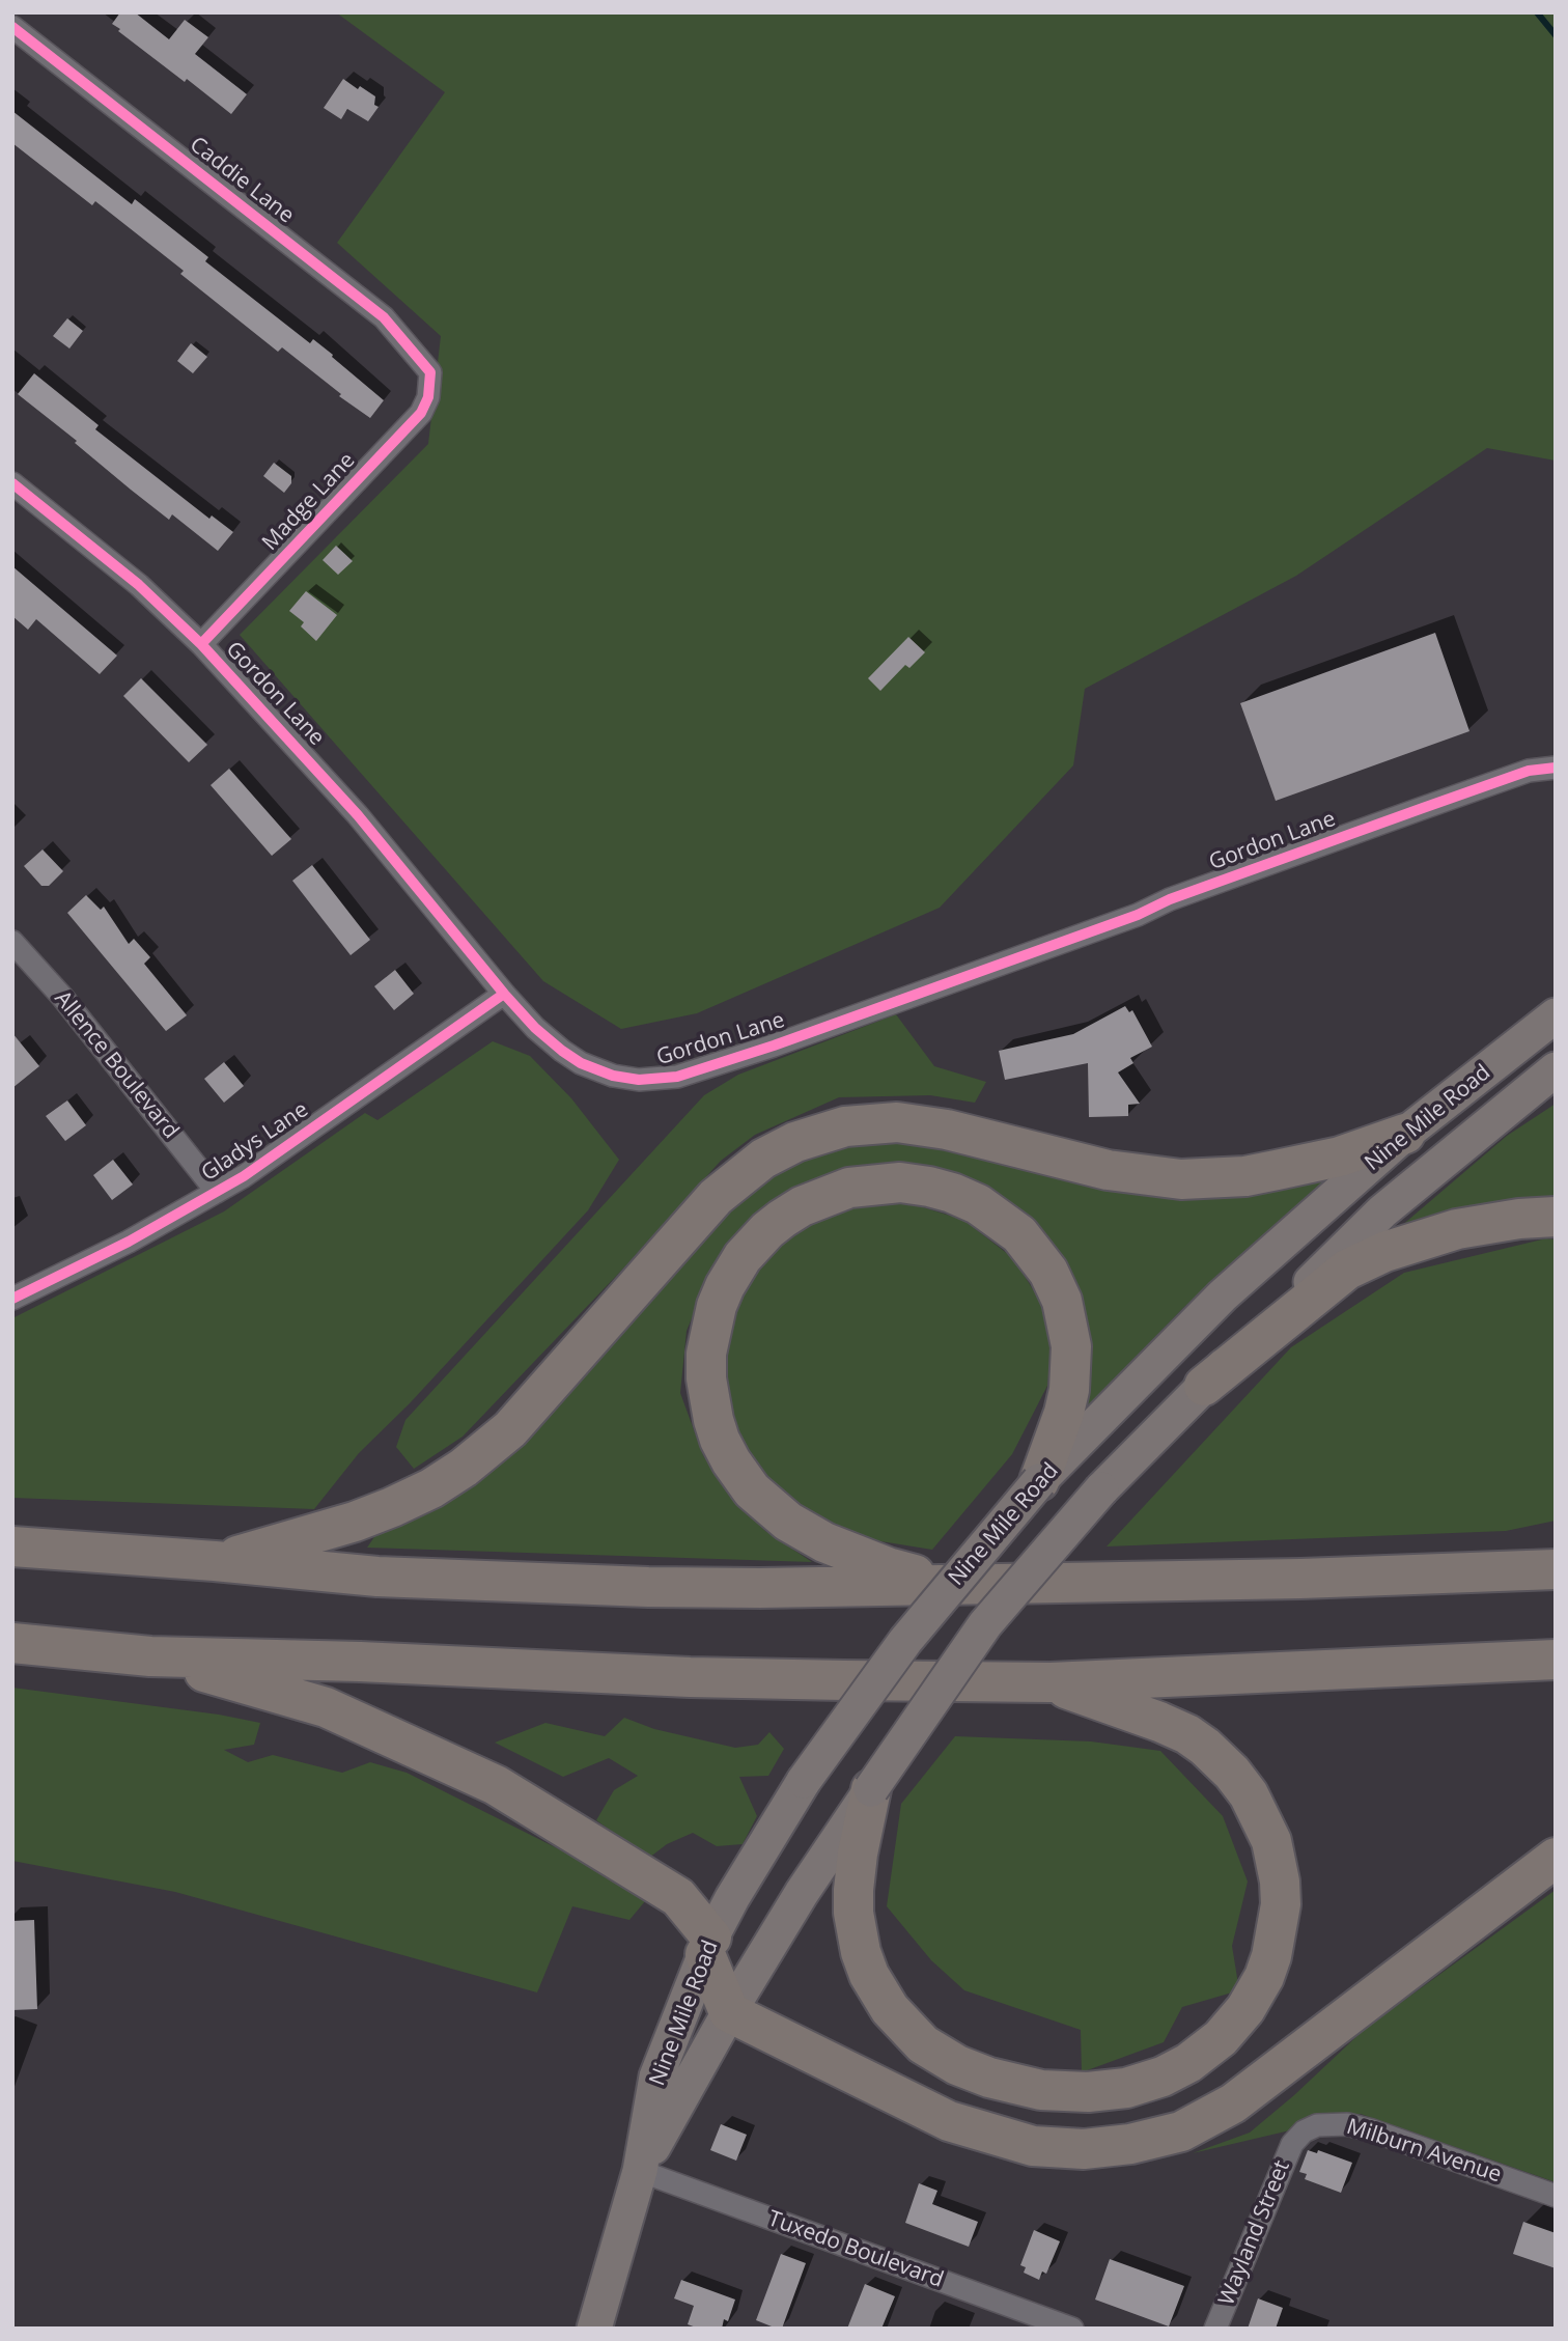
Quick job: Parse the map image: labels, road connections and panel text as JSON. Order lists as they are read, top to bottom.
{
  "streets": {
    "main road": ["Nine Mile Road"],
    "street": [
      "Caddie Lane",
      "Madge Lane",
      "Gordon Lane",
      "Allence Boulevard",
      "Gladys Lane",
      "Milburn Avenue",
      "Wayland Street",
      "Tuxedo Boulevard"
    ]
  },
  "crossings": [
    ["Caddie Lane", "Madge Lane"],
    ["Madge Lane", "Gordon Lane"],
    ["Gordon Lane", "Gladys Lane"],
    ["Allence Boulevard", "Gladys Lane"],
    ["Nine Mile Road", "Tuxedo Boulevard"],
    ["Milburn Avenue", "Wayland Street"]
  ]
}
